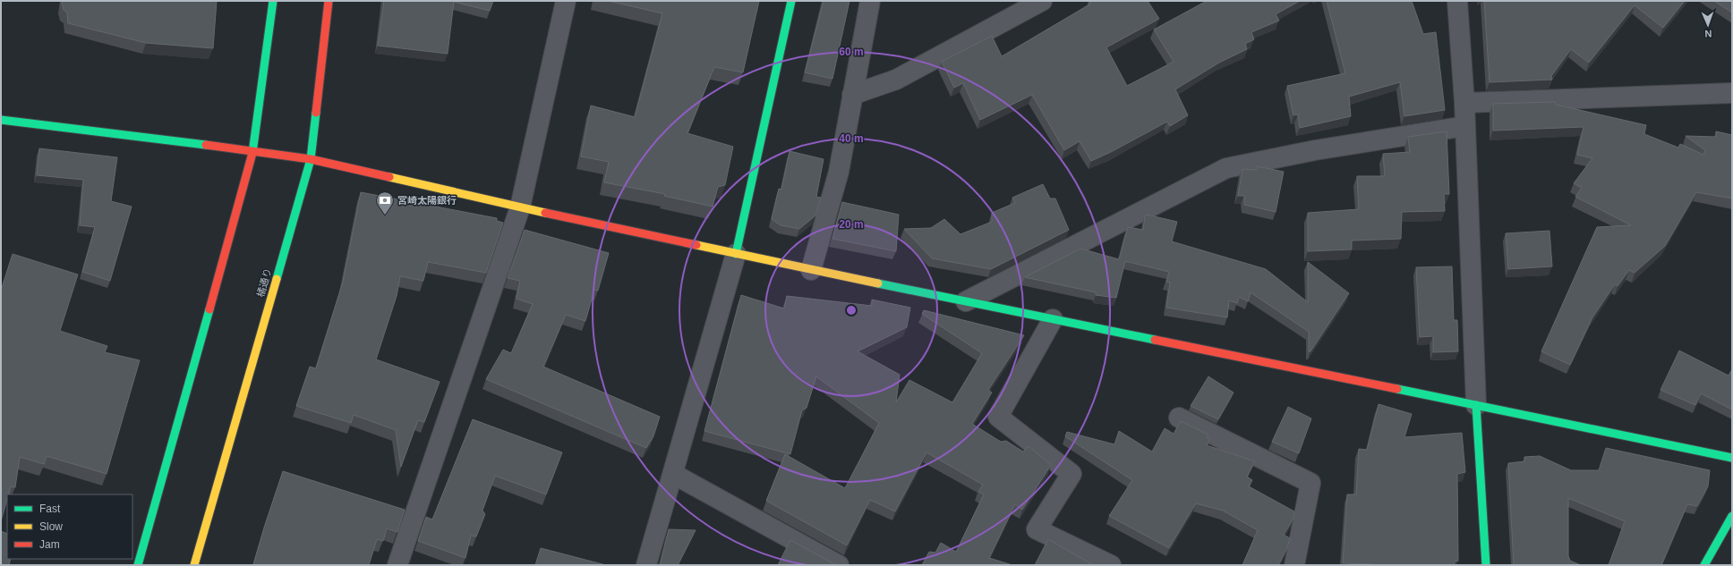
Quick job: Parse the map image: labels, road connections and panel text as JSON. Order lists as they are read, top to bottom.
{
  "streets": {
    "main road": ["橘通り"]
  },
  "places": {
    "bank": ["宮崎太陽銀行"]
  },
  "legend": ["Fast", "Slow", "Jam"],
  "north": "bottom",
  "rings": ["60 m", "40 m", "20 m"]
}
